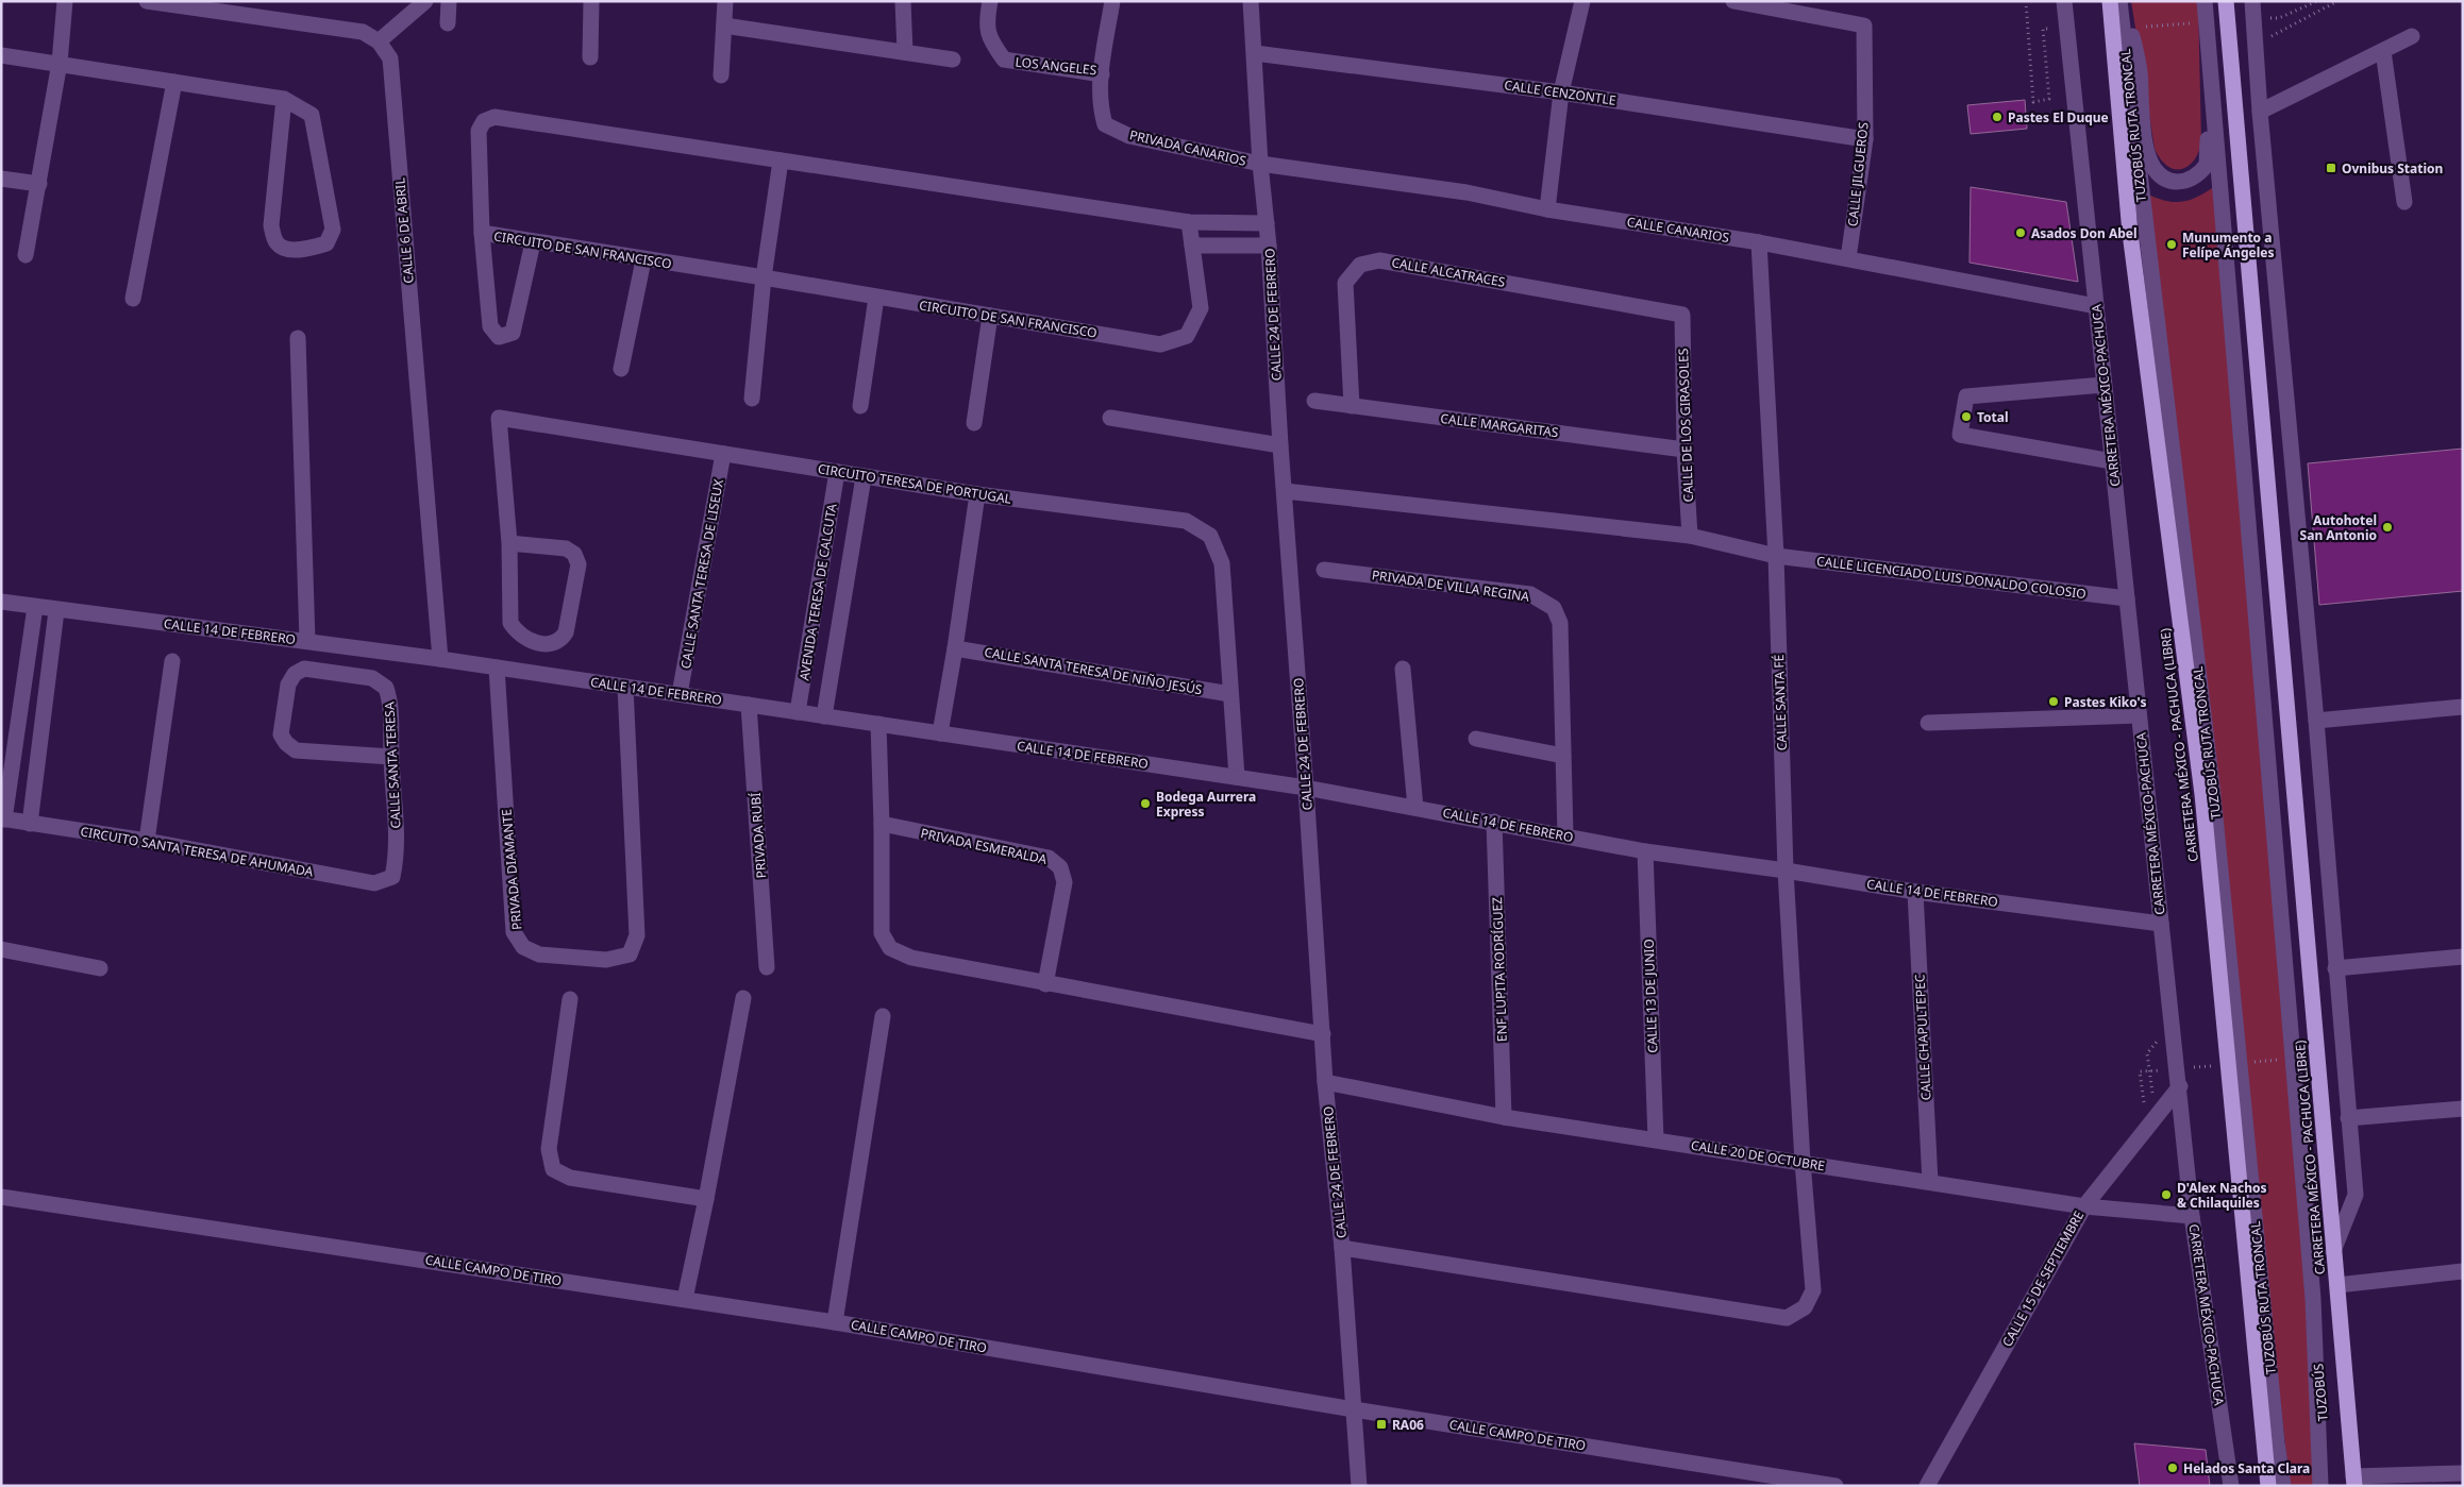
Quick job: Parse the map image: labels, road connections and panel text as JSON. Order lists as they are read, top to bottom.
{
  "streets": {
    "highway": ["CARRETERA MÉXICO - PACHUCA (LIBRE)"],
    "street": [
      "LOS ANGELES",
      "CALLE CENZONTLE",
      "TUZOBÚS RUTA TRONCAL",
      "PRIVADA CANARIOS",
      "CALLE JILGUEROS",
      "CALLE CANARIOS",
      "CALLE 6 DE ABRIL",
      "CIRCUITO DE SAN FRANCISCO",
      "CALLE ALCATRACES",
      "CALLE 24 DE FEBRERO",
      "CARRETERA MÉXICO-PACHUCA",
      "CALLE MARGARITAS",
      "CALLE DE LOS GIRASOLES",
      "CIRCUITO TERESA DE PORTUGAL",
      "CALLE SANTA TERESA DE LISEUX",
      "CALLE LICENCIADO LUIS DONALDO COLOSIO",
      "PRIVADA DE VILLA REGINA",
      "AVENIDA TERESA DE CALCUTA",
      "CALLE 14 DE FEBRERO",
      "CALLE SANTA TERESA DE NIÑO JESÚS",
      "CALLE SANTA FÉ",
      "CALLE SANTA TERESA",
      "PRIVADA RUBÍ",
      "PRIVADA ESMERALDA",
      "CIRCUITO SANTA TERESA DE AHUMADA",
      "PRIVADA DIAMANTE",
      "ENF LUPITA RODRÍGUEZ",
      "CALLE 13 DE JUNIO",
      "CALLE CHAPULTEPEC",
      "CALLE 20 DE OCTUBRE",
      "CALLE CAMPO DE TIRO",
      "CALLE 15 DE SEPTIEMBRE",
      "TUZOBÚS"
    ]
  },
  "crossings": [
    ["LOS ANGELES", "PRIVADA CANARIOS"],
    ["CALLE CENZONTLE", "CALLE JILGUEROS"],
    ["CALLE CENZONTLE", "CALLE 24 DE FEBRERO"],
    ["PRIVADA CANARIOS", "CALLE CANARIOS"],
    ["PRIVADA CANARIOS", "CALLE 24 DE FEBRERO"],
    ["CALLE JILGUEROS", "CALLE CANARIOS"],
    ["CALLE CANARIOS", "CALLE 24 DE FEBRERO"],
    ["CALLE CANARIOS", "CARRETERA MÉXICO-PACHUCA"],
    ["CALLE CANARIOS", "CALLE SANTA FÉ"],
    ["CALLE 6 DE ABRIL", "CALLE 14 DE FEBRERO"],
    ["CIRCUITO DE SAN FRANCISCO", "CALLE 24 DE FEBRERO"],
    ["CALLE ALCATRACES", "CALLE MARGARITAS"],
    ["CALLE ALCATRACES", "CALLE DE LOS GIRASOLES"],
    ["CALLE 24 DE FEBRERO", "CALLE LICENCIADO LUIS DONALDO COLOSIO"],
    ["CALLE 24 DE FEBRERO", "CALLE 14 DE FEBRERO"],
    ["CALLE 24 DE FEBRERO", "CALLE SANTA FÉ"],
    ["CALLE 24 DE FEBRERO", "CALLE 20 DE OCTUBRE"],
    ["CALLE 24 DE FEBRERO", "CALLE CAMPO DE TIRO"],
    ["CARRETERA MÉXICO-PACHUCA", "CALLE LICENCIADO LUIS DONALDO COLOSIO"],
    ["CARRETERA MÉXICO-PACHUCA", "CALLE 14 DE FEBRERO"],
    ["CARRETERA MÉXICO-PACHUCA", "CALLE 20 DE OCTUBRE"],
    ["CARRETERA MÉXICO-PACHUCA", "CALLE 15 DE SEPTIEMBRE"],
    ["CALLE MARGARITAS", "CALLE DE LOS GIRASOLES"],
    ["CALLE DE LOS GIRASOLES", "CALLE LICENCIADO LUIS DONALDO COLOSIO"],
    ["CIRCUITO TERESA DE PORTUGAL", "CALLE SANTA TERESA DE LISEUX"],
    ["CIRCUITO TERESA DE PORTUGAL", "AVENIDA TERESA DE CALCUTA"],
    ["CIRCUITO TERESA DE PORTUGAL", "CALLE 14 DE FEBRERO"],
    ["CIRCUITO TERESA DE PORTUGAL", "CALLE SANTA TERESA DE NIÑO JESÚS"],
    ["CALLE SANTA TERESA DE LISEUX", "CALLE 14 DE FEBRERO"],
    ["CALLE LICENCIADO LUIS DONALDO COLOSIO", "CALLE SANTA FÉ"],
    ["PRIVADA DE VILLA REGINA", "CALLE 14 DE FEBRERO"],
    ["AVENIDA TERESA DE CALCUTA", "CALLE 14 DE FEBRERO"],
    ["CALLE 14 DE FEBRERO", "CALLE SANTA FÉ"],
    ["CALLE 14 DE FEBRERO", "PRIVADA RUBÍ"],
    ["CALLE 14 DE FEBRERO", "PRIVADA DIAMANTE"],
    ["CALLE 14 DE FEBRERO", "ENF LUPITA RODRÍGUEZ"],
    ["CALLE 14 DE FEBRERO", "CALLE 13 DE JUNIO"],
    ["CALLE 14 DE FEBRERO", "CALLE CHAPULTEPEC"],
    ["CALLE SANTA FÉ", "CALLE 20 DE OCTUBRE"],
    ["CALLE SANTA TERESA", "CIRCUITO SANTA TERESA DE AHUMADA"],
    ["ENF LUPITA RODRÍGUEZ", "CALLE 20 DE OCTUBRE"],
    ["CALLE 13 DE JUNIO", "CALLE 20 DE OCTUBRE"],
    ["CALLE CHAPULTEPEC", "CALLE 20 DE OCTUBRE"],
    ["CALLE 20 DE OCTUBRE", "CALLE 15 DE SEPTIEMBRE"]
  ],
  "places": {
    "other": [
      "Pastes El Duque",
      "Asados Don Abel",
      "Munumento a Felípe Ángeles",
      "Total",
      "Autohotel San Antonio",
      "Pastes Kiko's",
      "Bodega Aurrera Express",
      "D'Alex Nachos & Chilaquiles",
      "Helados Santa Clara"
    ],
    "transit": ["Ovnibus Station", "RA06"]
  }
}
